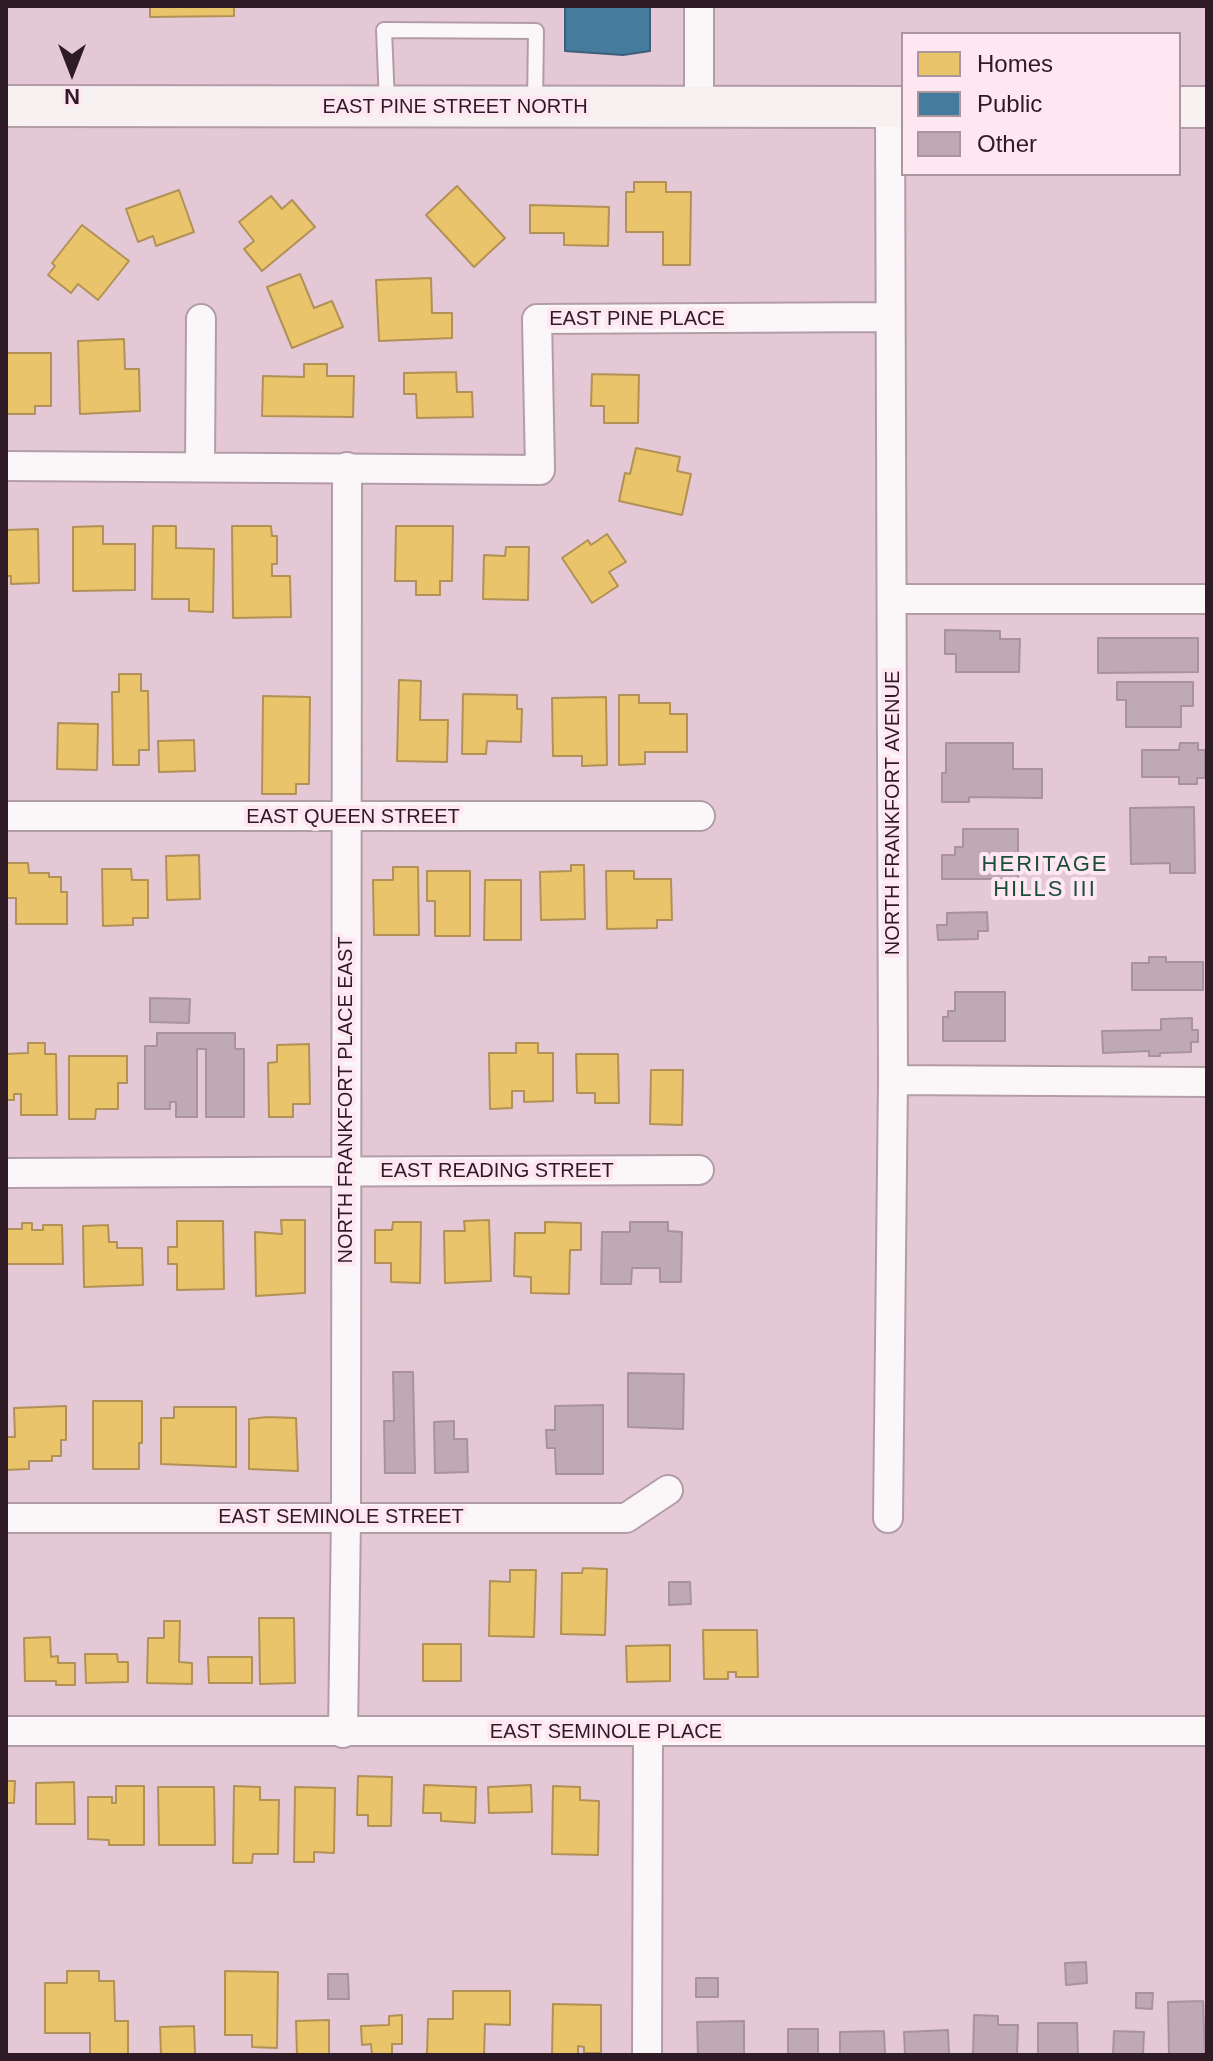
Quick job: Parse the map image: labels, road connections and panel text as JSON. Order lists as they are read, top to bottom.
{
  "streets": {
    "main road": ["EAST PINE STREET NORTH"],
    "street": [
      "EAST PINE PLACE",
      "NORTH FRANKFORT AVENUE",
      "EAST QUEEN STREET",
      "NORTH FRANKFORT PLACE EAST",
      "EAST READING STREET",
      "EAST SEMINOLE STREET",
      "EAST SEMINOLE PLACE"
    ]
  },
  "crossings": [
    ["EAST PINE STREET NORTH", "NORTH FRANKFORT AVENUE"],
    ["EAST PINE PLACE", "NORTH FRANKFORT AVENUE"],
    ["EAST PINE PLACE", "NORTH FRANKFORT PLACE EAST"],
    ["EAST QUEEN STREET", "NORTH FRANKFORT PLACE EAST"],
    ["NORTH FRANKFORT PLACE EAST", "EAST READING STREET"],
    ["NORTH FRANKFORT PLACE EAST", "EAST SEMINOLE STREET"],
    ["NORTH FRANKFORT PLACE EAST", "EAST SEMINOLE PLACE"]
  ],
  "districts": ["HERITAGE HILLS III"],
  "legend": ["Homes", "Public", "Other"],
  "north": "bottom"
}
